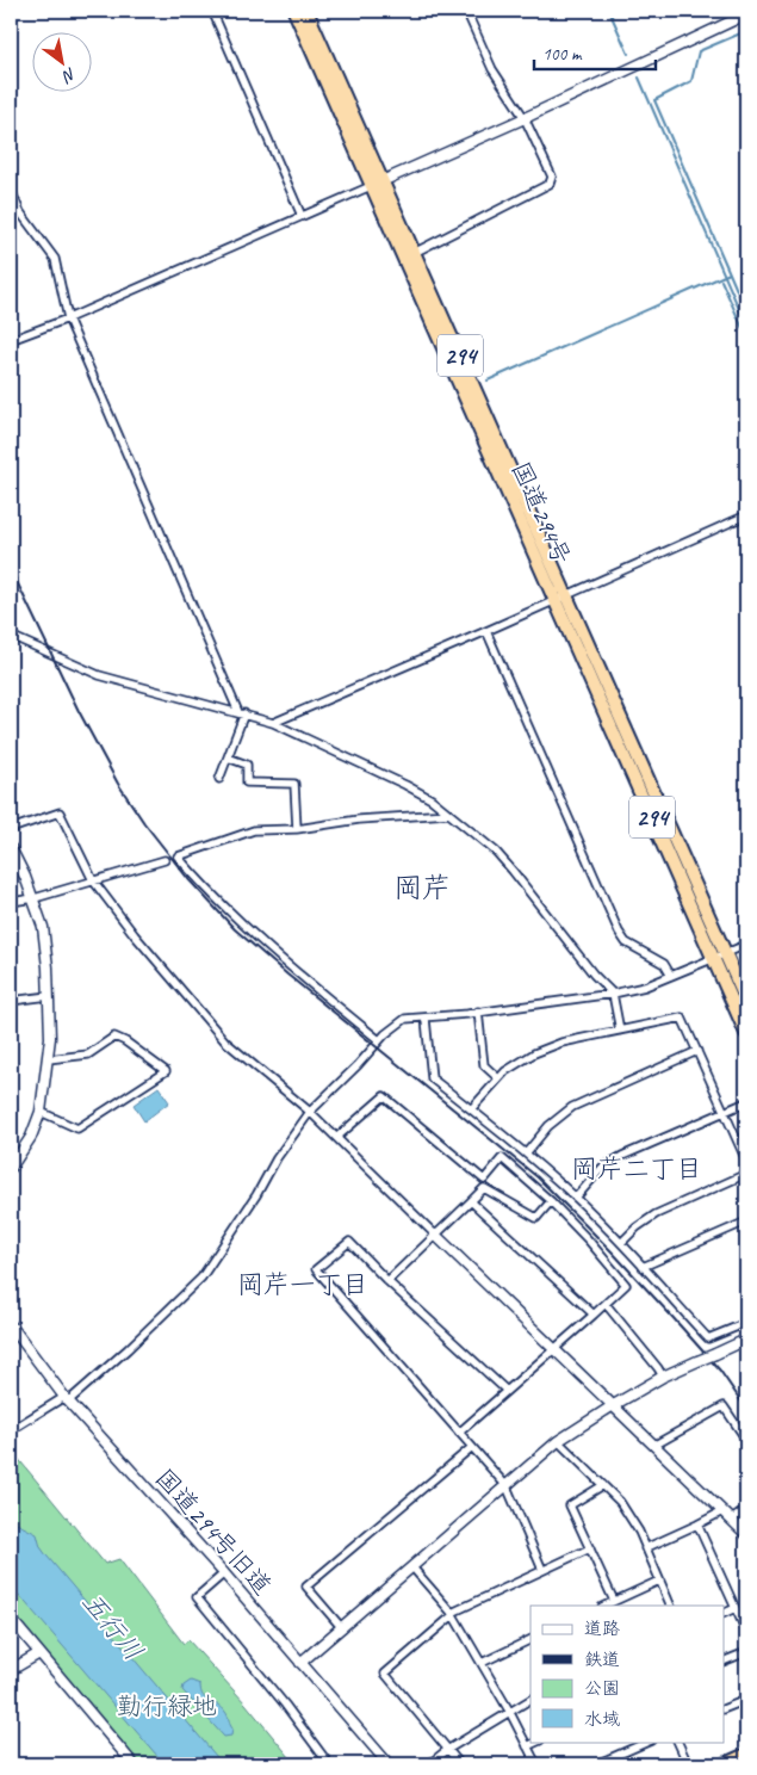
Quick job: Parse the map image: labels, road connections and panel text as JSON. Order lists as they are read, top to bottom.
{
  "streets": {
    "highway": ["294", "国道294号"],
    "street": ["国道294号旧道"]
  },
  "districts": ["岡芹", "岡芹二丁目", "岡芹一丁目"],
  "water": ["五行川"],
  "parks": ["勤行緑地"],
  "legend": [
    "道路",
    "鉄道",
    "公園",
    "水域"
  ],
  "scale_bar": "100 m",
  "north": "bottom right"
}
